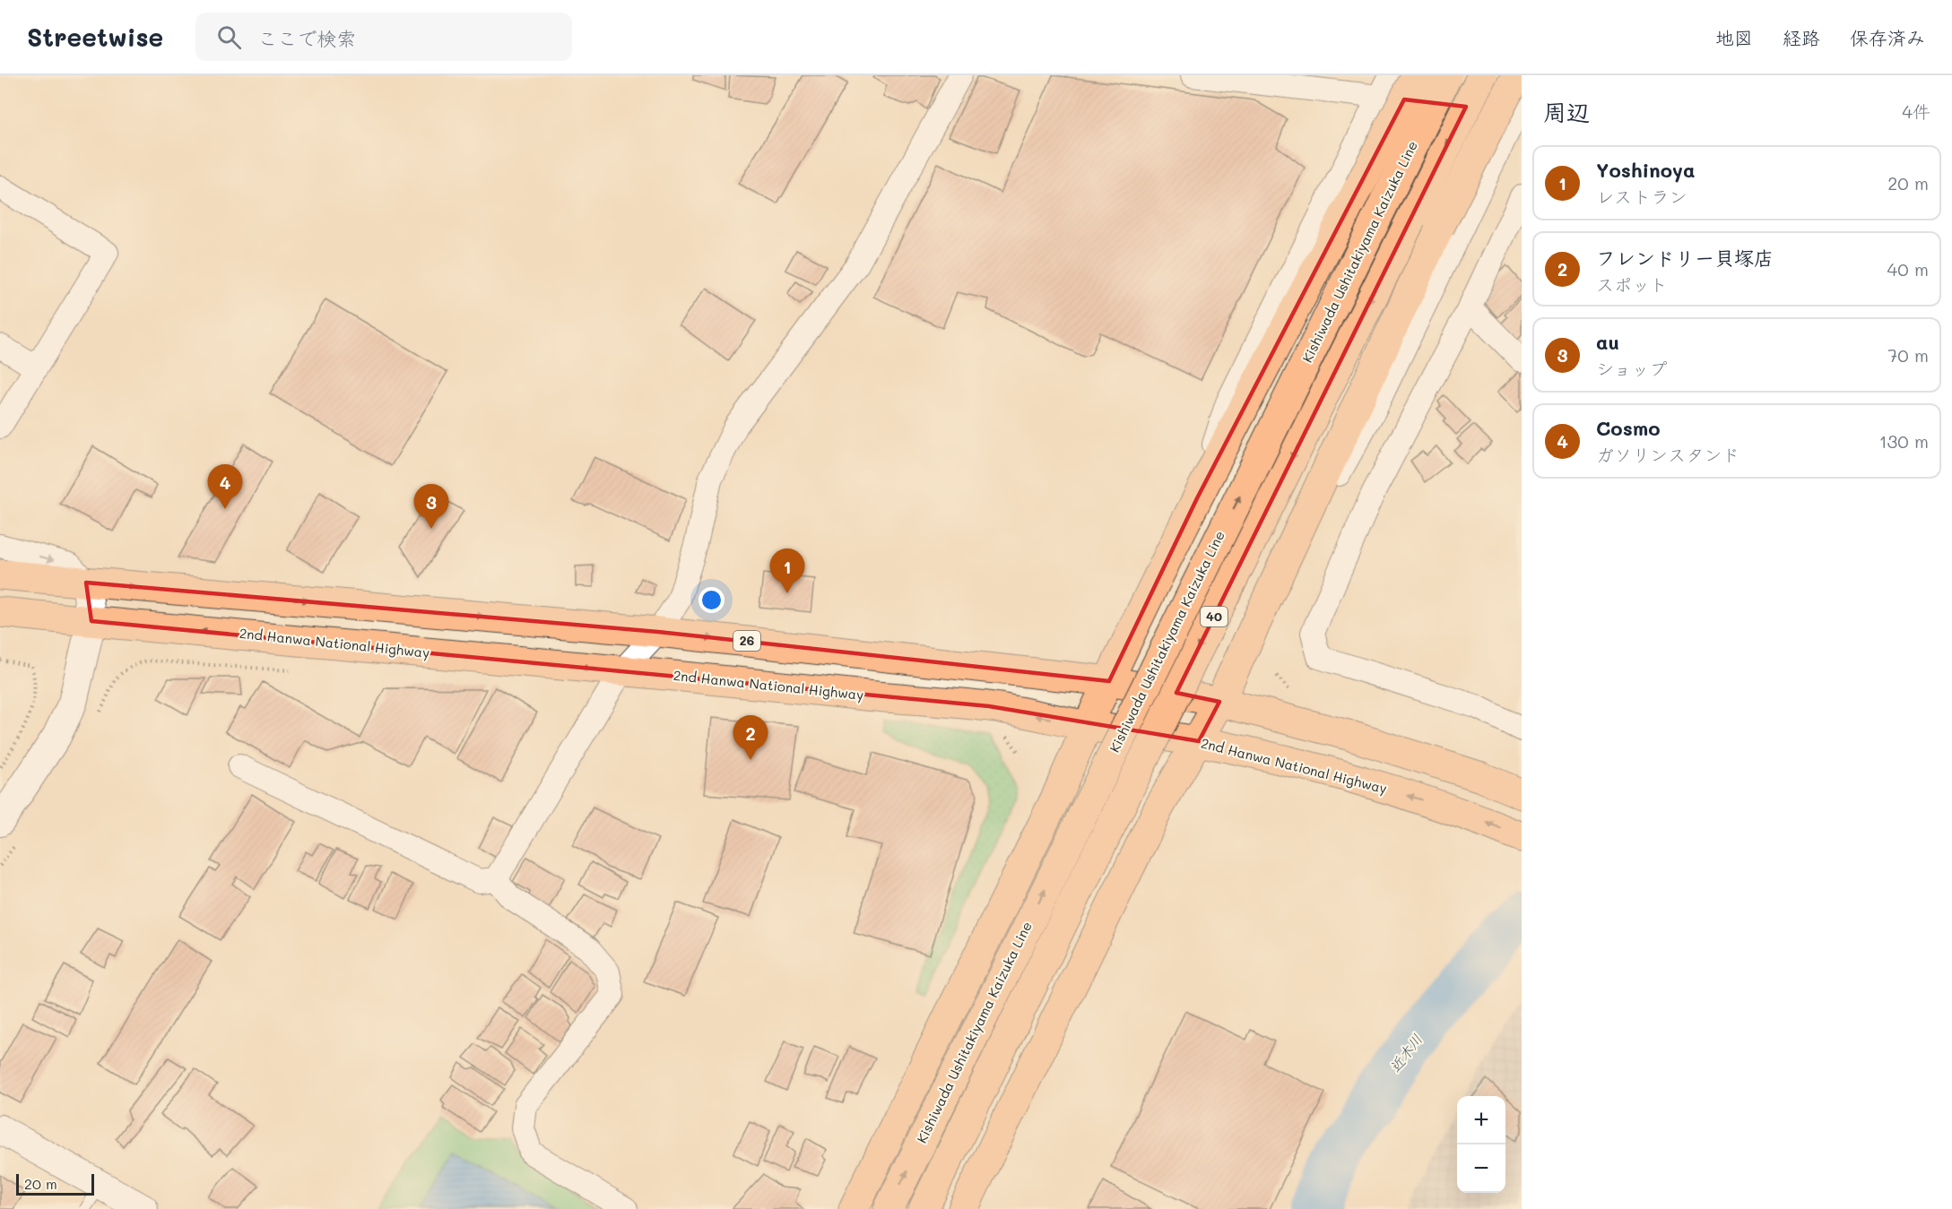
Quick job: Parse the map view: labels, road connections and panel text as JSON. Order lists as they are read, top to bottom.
{
  "streets": {
    "main road": [
      "Kishiwada Ushitakiyama Kaizuka Line",
      "40",
      "26",
      "2nd Hanwa National Highway"
    ]
  },
  "water": ["近木川"],
  "scale_bar": "20 m",
  "page": {
    "header": "Streetwise",
    "search": "ここで検索",
    "nav": ["地図", "経路", "保存済み"],
    "heading": ["周辺", "4件"],
    "list": [
      {
        "mark": "1",
        "name": "Yoshinoya",
        "note": "レストラン",
        "value": "20 m"
      },
      {
        "mark": "2",
        "name": "フレンドリー貝塚店",
        "note": "スポット",
        "value": "40 m"
      },
      {
        "mark": "3",
        "name": "au",
        "note": "ショップ",
        "value": "70 m"
      },
      {
        "mark": "4",
        "name": "Cosmo",
        "note": "ガソリンスタンド",
        "value": "130 m"
      }
    ],
    "pins": [
      "4",
      "3",
      "1",
      "2"
    ],
    "map_buttons": ["+", "−"],
    "scale": "20 m"
  }
}
